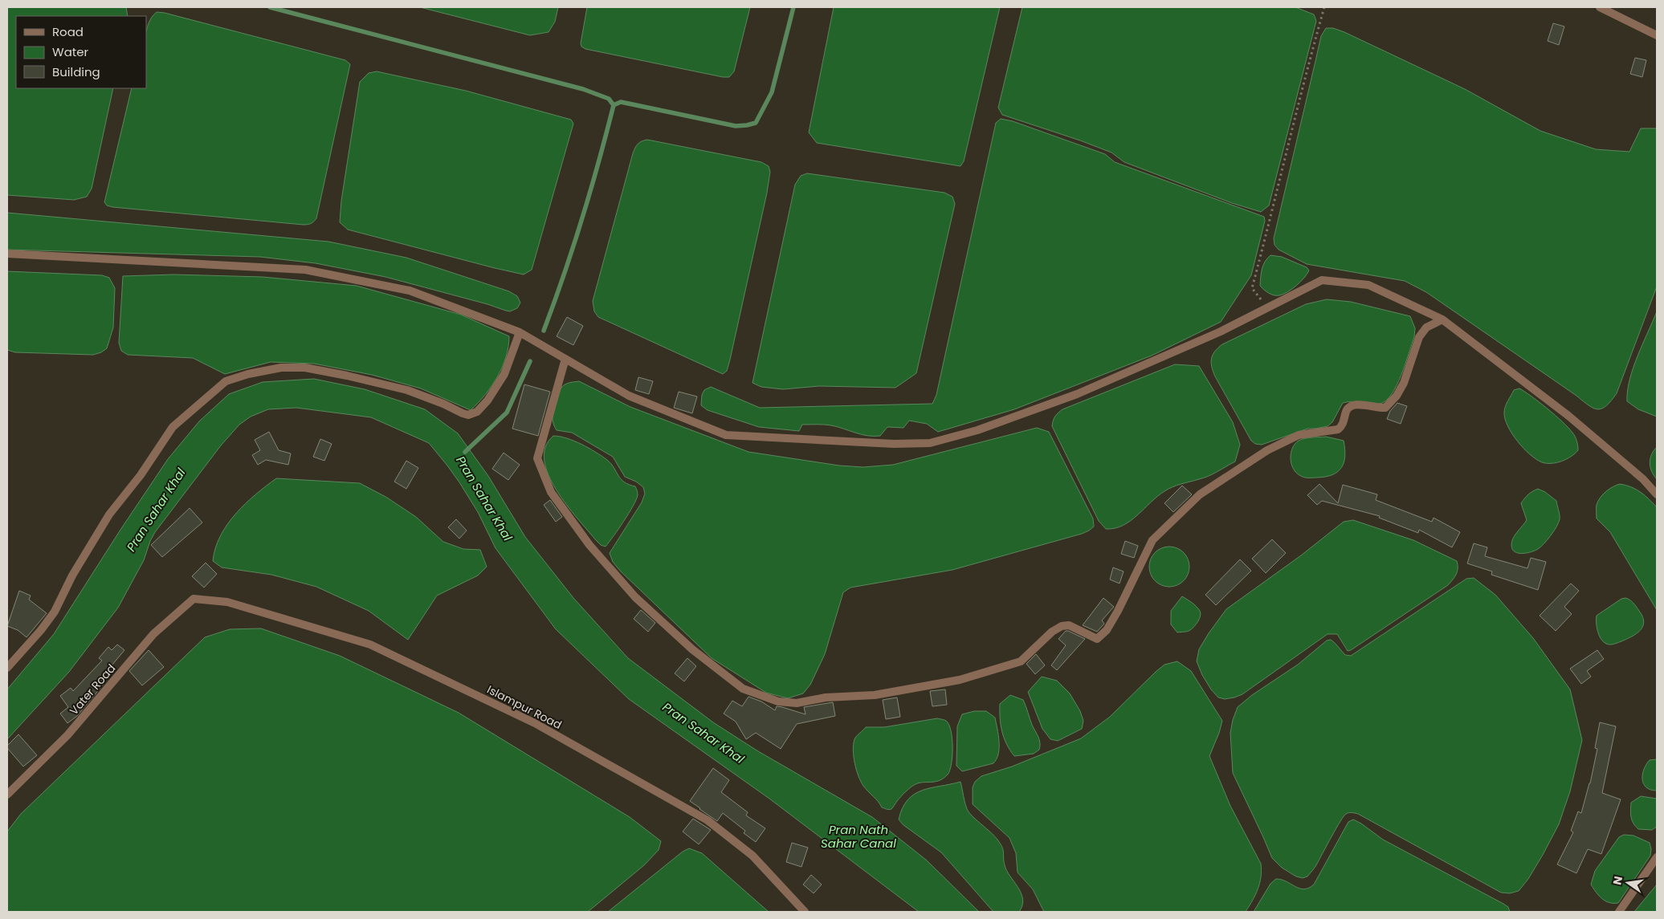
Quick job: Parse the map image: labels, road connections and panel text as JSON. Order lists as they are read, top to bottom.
{
  "streets": {
    "street": ["Vater Road", "Islampur Road"]
  },
  "crossings": [
    ["Vater Road", "Islampur Road"]
  ],
  "water": ["Pran Sahar Khal", "Pran Nath Sahar Canal"],
  "legend": ["Road", "Water", "Building"],
  "north": "left"
}
